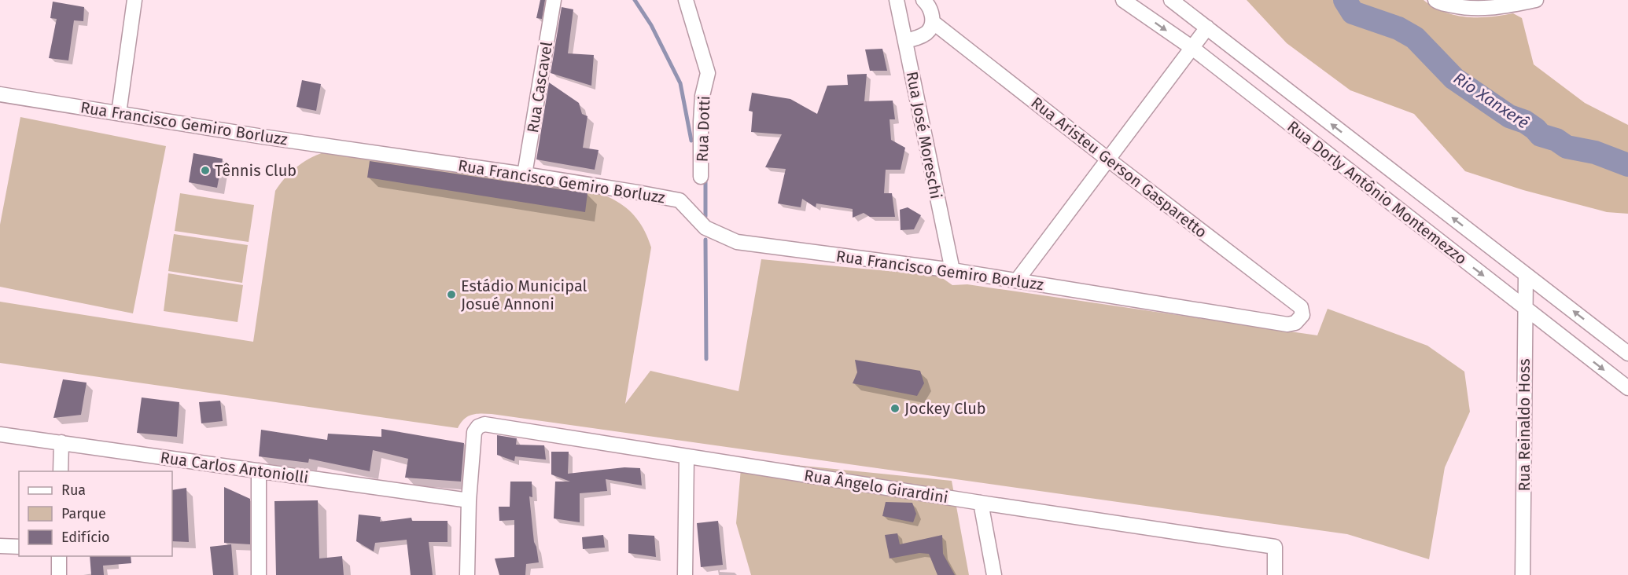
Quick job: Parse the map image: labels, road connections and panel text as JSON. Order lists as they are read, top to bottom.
{
  "streets": {
    "street": [
      "Rua Cascavel",
      "Rua Francisco Gemiro Borluzz",
      "Rua Dotti",
      "Rua José Moreschi",
      "Rua Aristeu Gerson Gasparetto",
      "Rua Dorly Antônio Montemezzo",
      "Rua Reinaldo Hoss",
      "Rua Carlos Antoniolli",
      "Rua Ângelo Girardini"
    ]
  },
  "crossings": [
    ["Rua Cascavel", "Rua Francisco Gemiro Borluzz"],
    ["Rua Francisco Gemiro Borluzz", "Rua José Moreschi"],
    ["Rua Francisco Gemiro Borluzz", "Rua Aristeu Gerson Gasparetto"],
    ["Rua Dorly Antônio Montemezzo", "Rua Reinaldo Hoss"],
    ["Rua Carlos Antoniolli", "Rua Ângelo Girardini"]
  ],
  "water": ["Rio Xanxerê"],
  "places": ["Tênnis Club", "Estádio Municipal Josué Annoni", "Jockey Club"],
  "legend": ["Rua", "Parque", "Edifício"]
}
